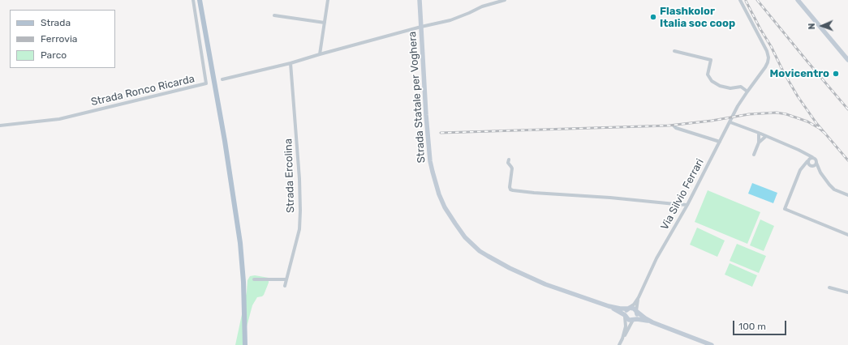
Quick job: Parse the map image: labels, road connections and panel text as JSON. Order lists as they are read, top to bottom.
{
  "streets": {
    "main road": ["Strada Statale per Voghera"],
    "street": ["Strada Ronco Ricarda", "Strada Ercolina", "Via Silvio Ferrari"]
  },
  "crossings": [
    ["Strada Statale per Voghera", "Via Silvio Ferrari"]
  ],
  "places": ["Flashkolor Italia soc coop", "Movicentro"],
  "legend": ["Strada", "Ferrovia", "Parco"],
  "scale_bar": "100 m",
  "north": "left"
}
